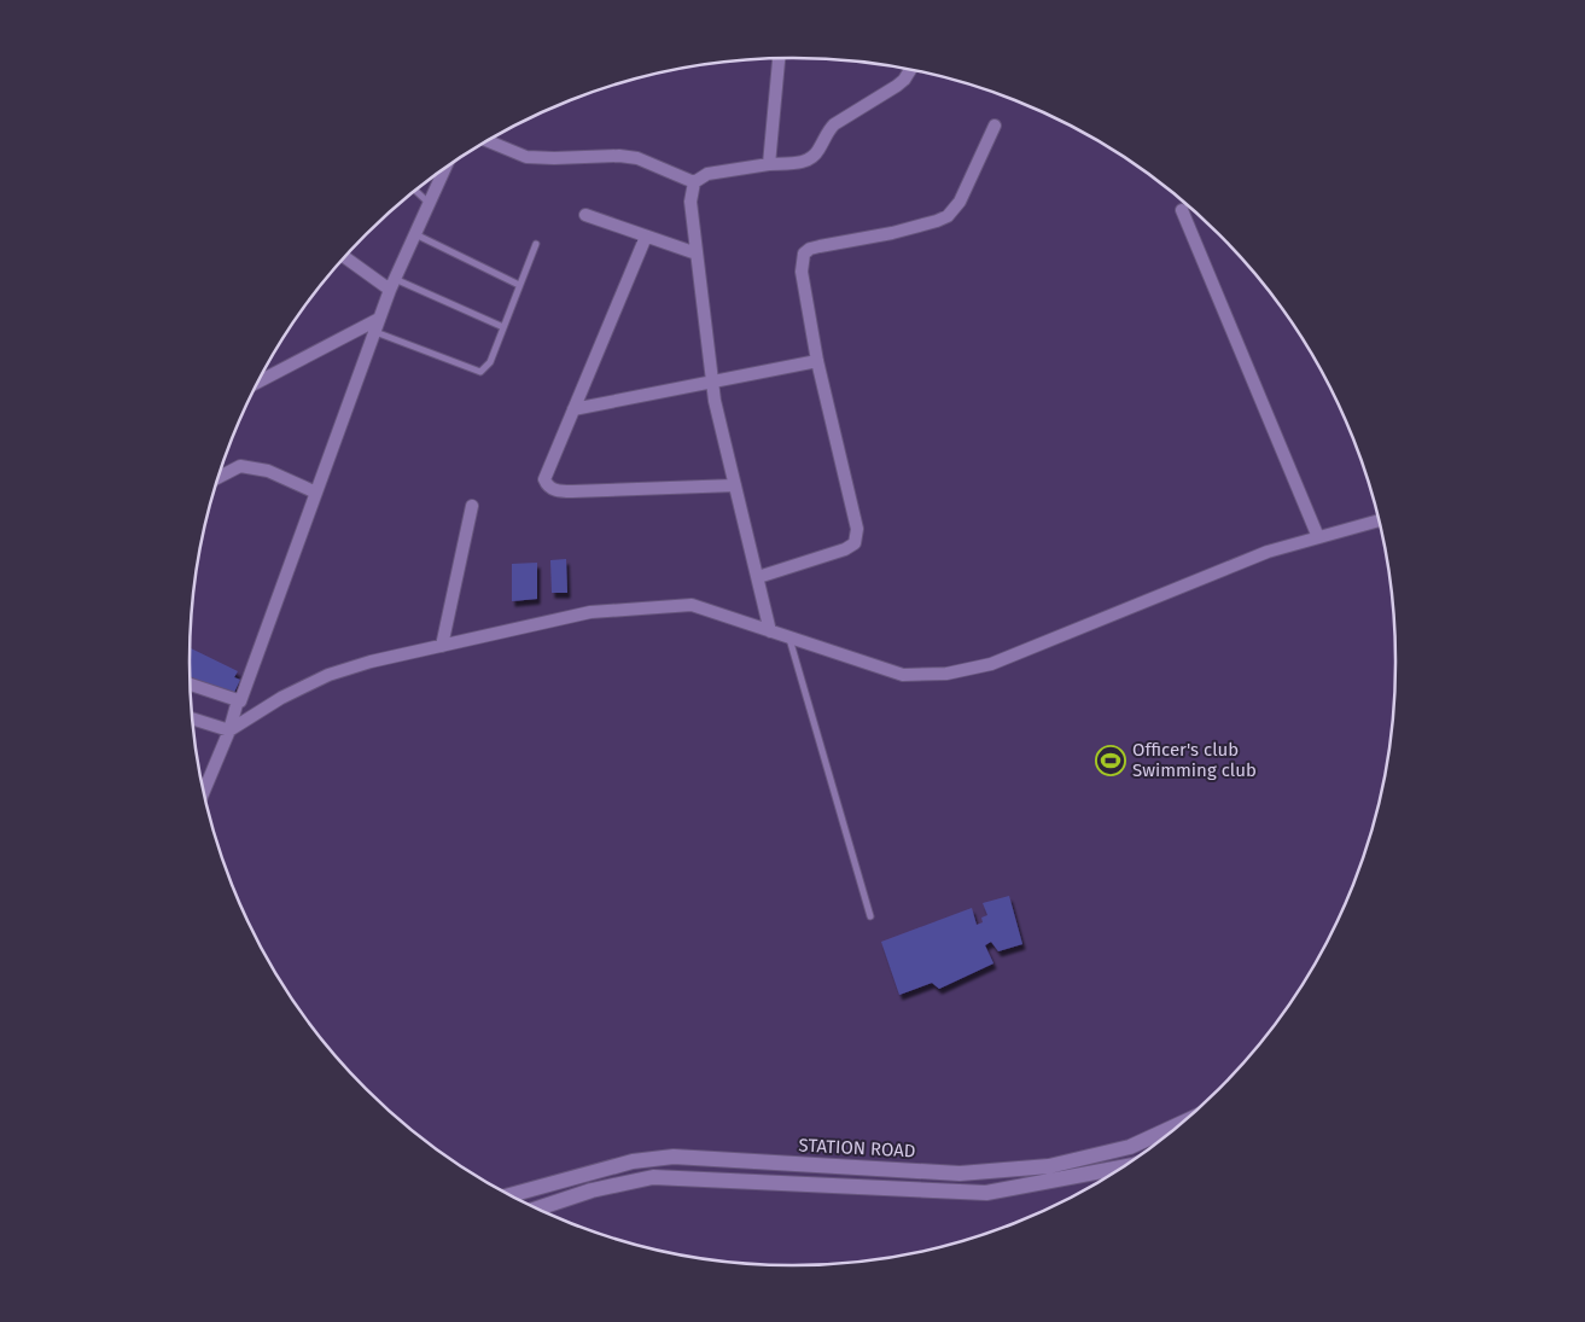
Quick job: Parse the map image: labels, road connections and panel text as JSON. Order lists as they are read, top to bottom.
{
  "streets": {
    "main road": ["STATION ROAD"]
  },
  "places": {
    "sports": ["Officer's club Swimming club"]
  }
}
